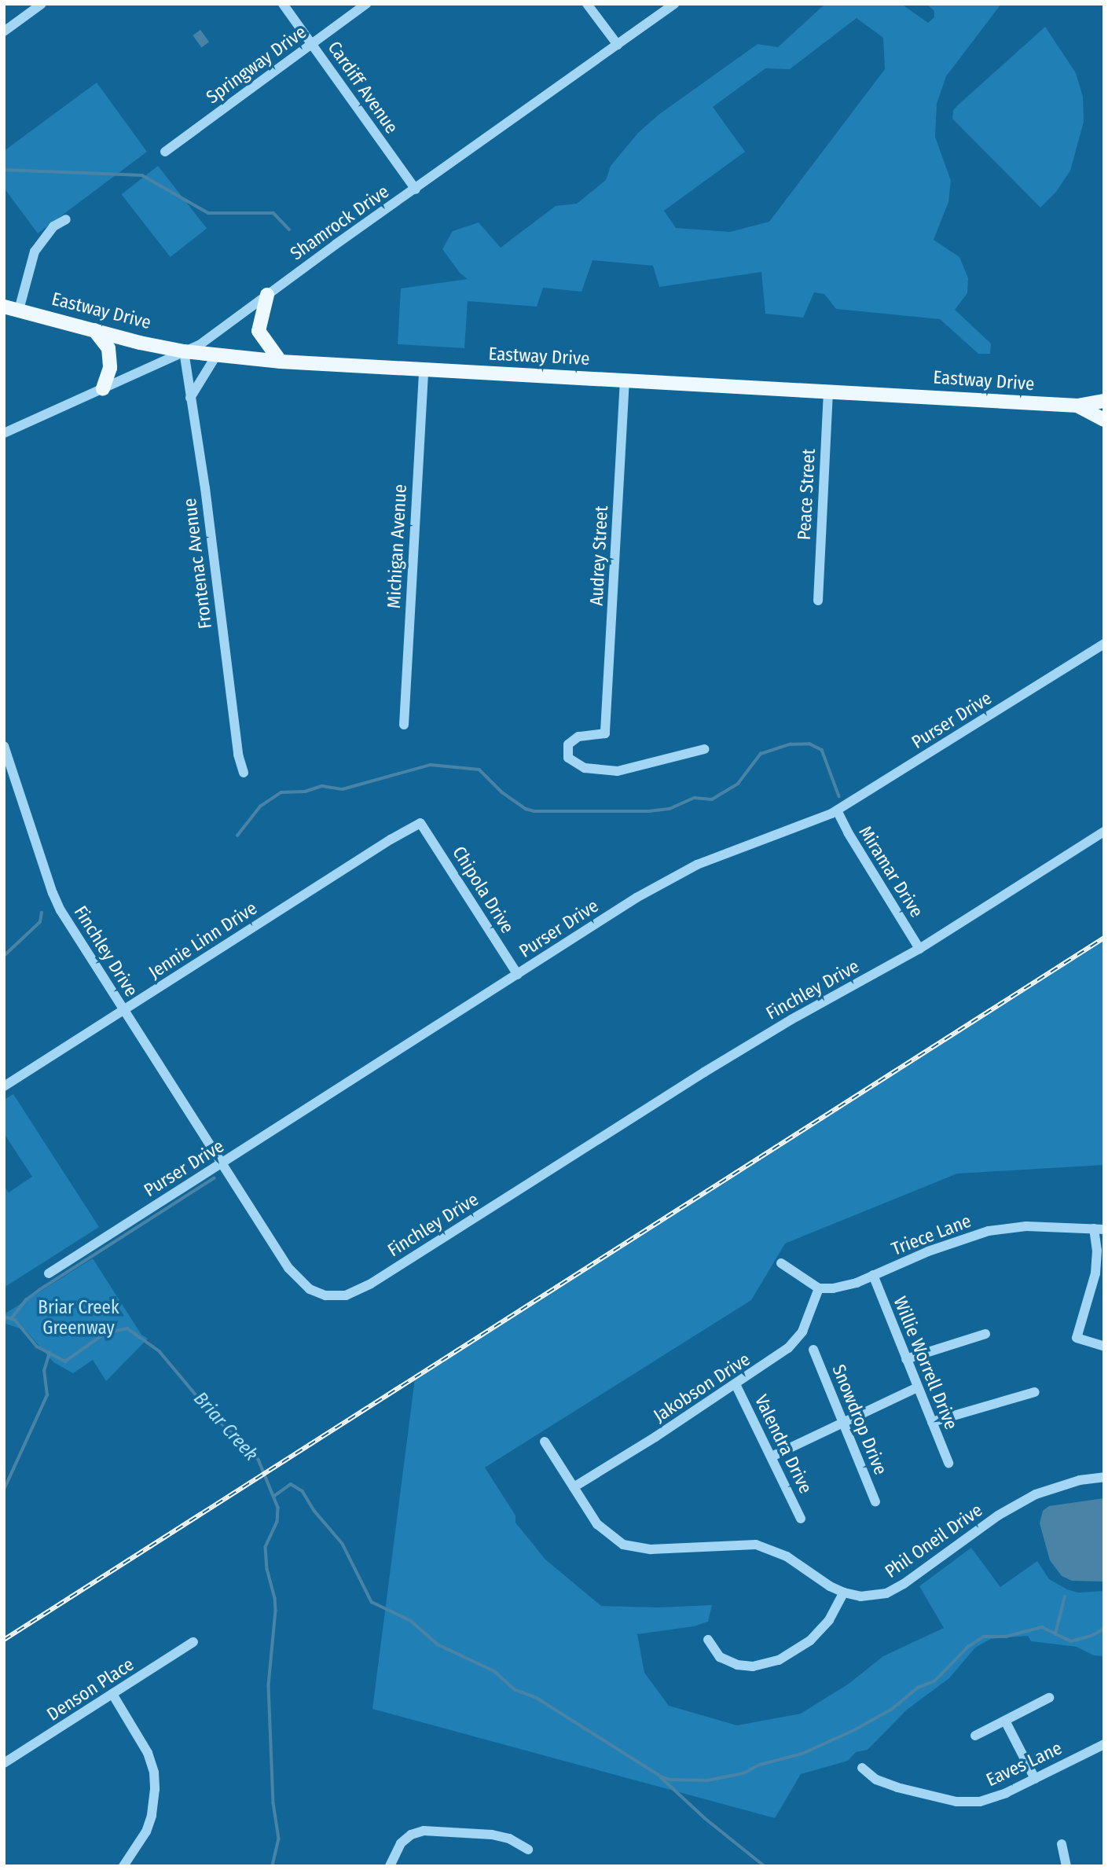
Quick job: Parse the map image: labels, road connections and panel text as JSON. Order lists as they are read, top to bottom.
{
  "streets": {
    "main road": ["Eastway Drive"],
    "street": [
      "Springway Drive",
      "Cardiff Avenue",
      "Shamrock Drive",
      "Peace Street",
      "Michigan Avenue",
      "Audrey Street",
      "Frontenac Avenue",
      "Purser Drive",
      "Miramar Drive",
      "Chipola Drive",
      "Jennie Linn Drive",
      "Finchley Drive",
      "Triece Lane",
      "Willie Worrell Drive",
      "Jakobson Drive",
      "Snowdrop Drive",
      "Valendra Drive",
      "Phil Oneil Drive",
      "Denson Place",
      "Eaves Lane"
    ]
  },
  "crossings": [
    ["Springway Drive", "Cardiff Avenue"],
    ["Cardiff Avenue", "Shamrock Drive"],
    ["Shamrock Drive", "Eastway Drive"],
    ["Shamrock Drive", "Frontenac Avenue"],
    ["Eastway Drive", "Peace Street"],
    ["Eastway Drive", "Michigan Avenue"],
    ["Eastway Drive", "Audrey Street"],
    ["Eastway Drive", "Frontenac Avenue"],
    ["Purser Drive", "Miramar Drive"],
    ["Purser Drive", "Chipola Drive"],
    ["Purser Drive", "Finchley Drive"],
    ["Miramar Drive", "Finchley Drive"],
    ["Chipola Drive", "Jennie Linn Drive"],
    ["Jennie Linn Drive", "Finchley Drive"],
    ["Triece Lane", "Willie Worrell Drive"],
    ["Triece Lane", "Jakobson Drive"],
    ["Jakobson Drive", "Valendra Drive"],
    ["Jakobson Drive", "Phil Oneil Drive"]
  ],
  "water": ["Briar Creek"],
  "parks": ["Briar Creek Greenway"]
}
